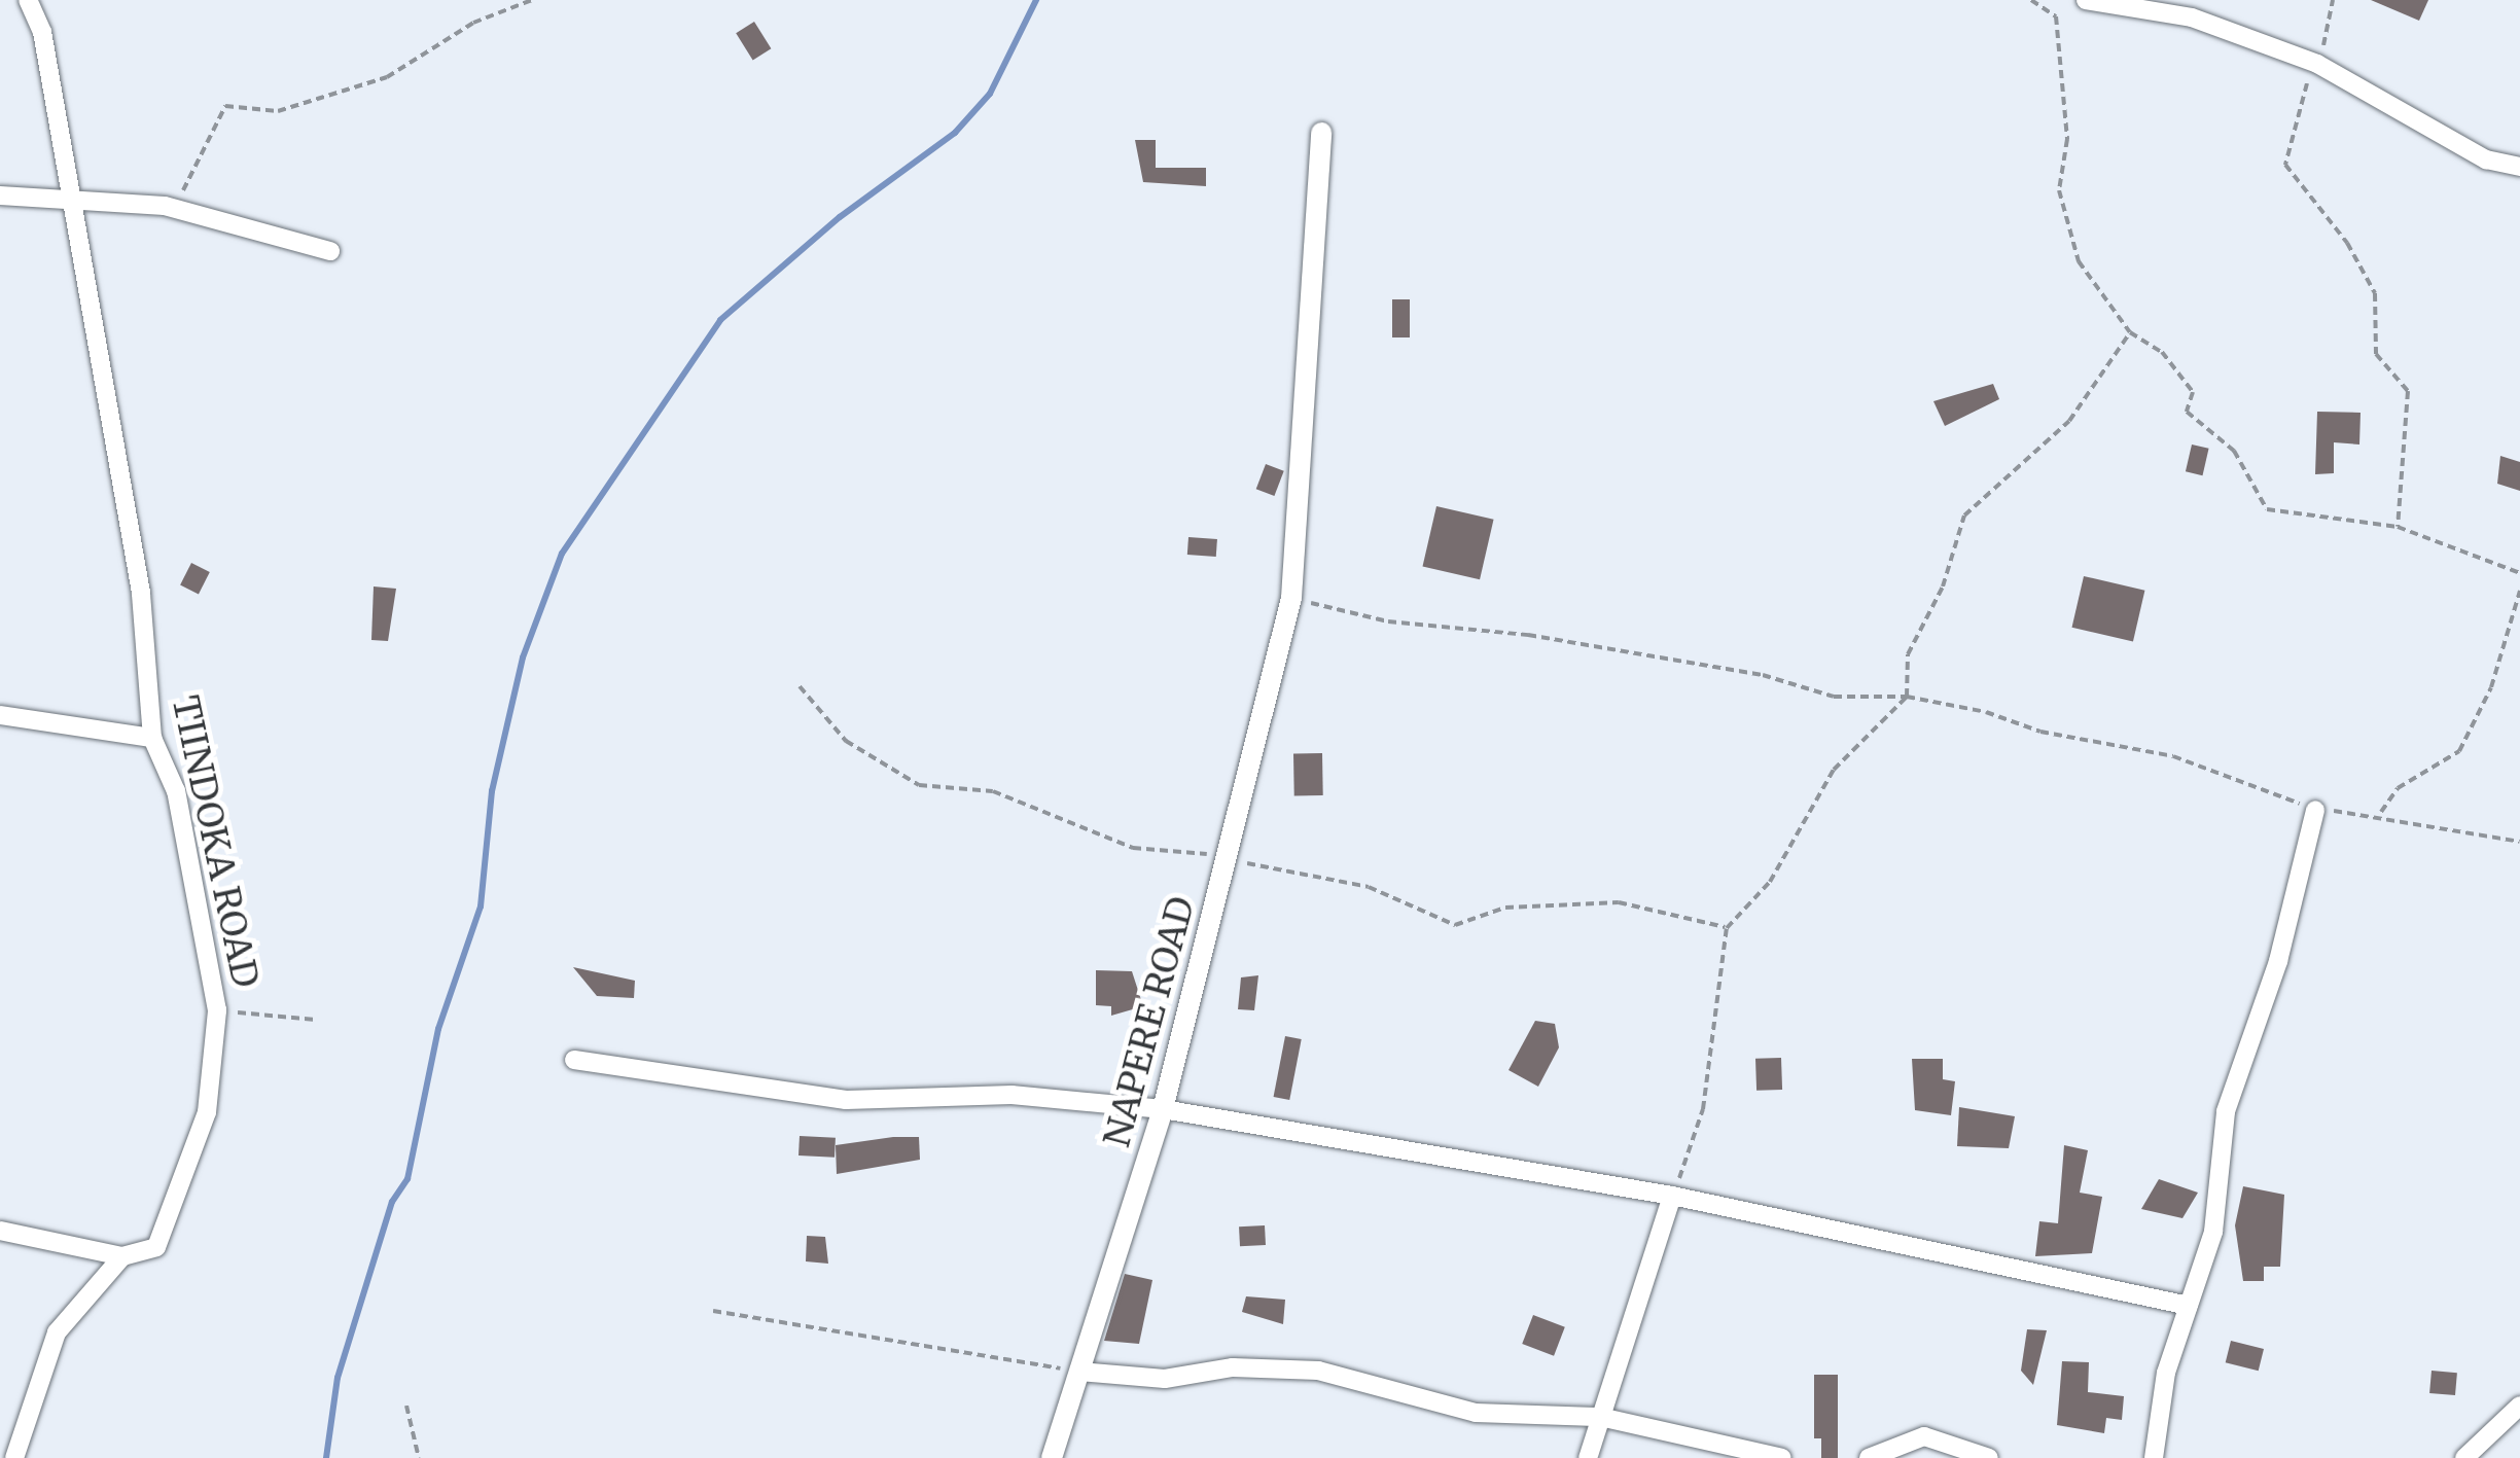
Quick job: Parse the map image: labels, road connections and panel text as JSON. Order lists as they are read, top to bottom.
{
  "streets": {
    "street": ["TIINDOKA ROAD", "NAPERE ROAD"]
  }
}
